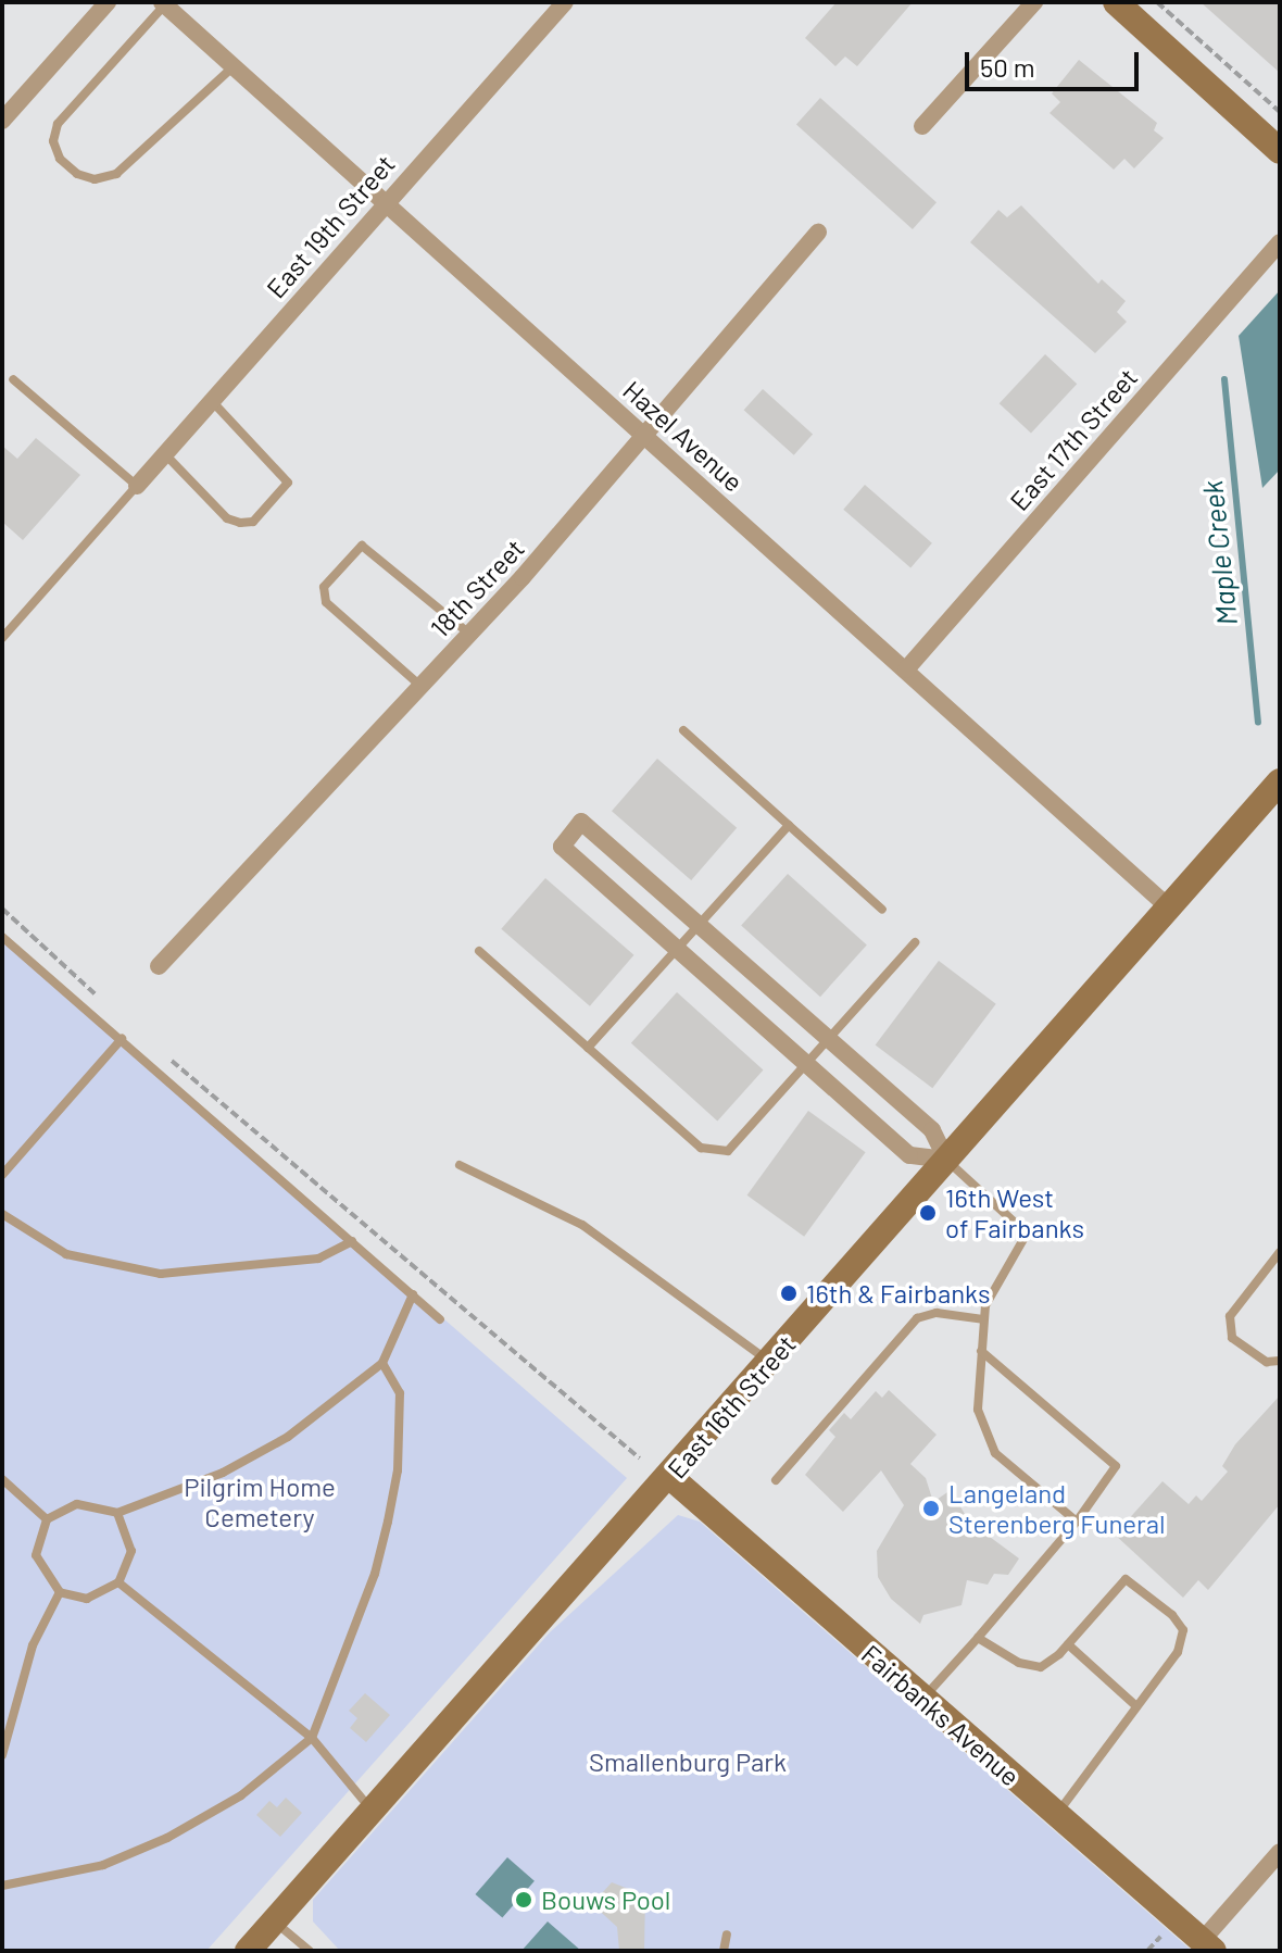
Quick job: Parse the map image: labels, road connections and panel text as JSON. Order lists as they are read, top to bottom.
{
  "streets": {
    "main road": ["East 16th Street", "Fairbanks Avenue"],
    "street": [
      "East 19th Street",
      "Hazel Avenue",
      "East 17th Street",
      "18th Street"
    ]
  },
  "crossings": [
    ["East 19th Street", "Hazel Avenue"],
    ["Hazel Avenue", "East 17th Street"],
    ["Hazel Avenue", "18th Street"],
    ["Hazel Avenue", "East 16th Street"],
    ["East 16th Street", "Fairbanks Avenue"]
  ],
  "water": ["Maple Creek"],
  "parks": ["Pilgrim Home Cemetery", "Smallenburg Park"],
  "places": [
    "16th West of Fairbanks",
    "16th & Fairbanks",
    "Langeland Sterenberg Funeral",
    "Bouws Pool"
  ],
  "scale_bar": "50 m"
}
